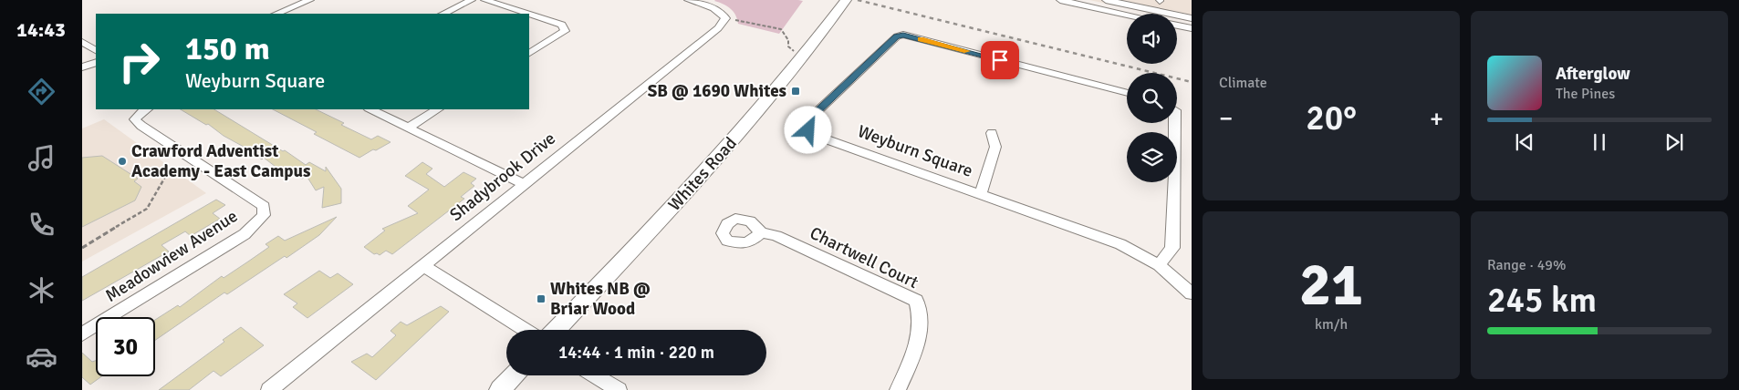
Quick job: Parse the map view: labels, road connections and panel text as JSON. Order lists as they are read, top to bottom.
{
  "streets": {
    "main road": ["Whites Road"],
    "street": [
      "Weyburn Square",
      "Shadybrook Drive",
      "Meadowview Avenue",
      "Chartwell Court"
    ]
  },
  "places": {
    "transit": ["SB @ 1690 Whites", "Whites NB @ Briar Wood"],
    "other": ["Crawford Adventist Academy - East Campus"]
  },
  "page": {
    "tabs": "14:43",
    "tile": [
      "Climate",
      ["21", "km/h"],
      ["Range · 49%", "245 km"]
    ],
    "turn": ["150 m", "Weyburn Square"],
    "song": ["Afterglow", "The Pines"],
    "heat": ["−", "20°", "+"],
    "limit": "30",
    "trip": "14:44 · 1 min · 220 m"
  }
}
